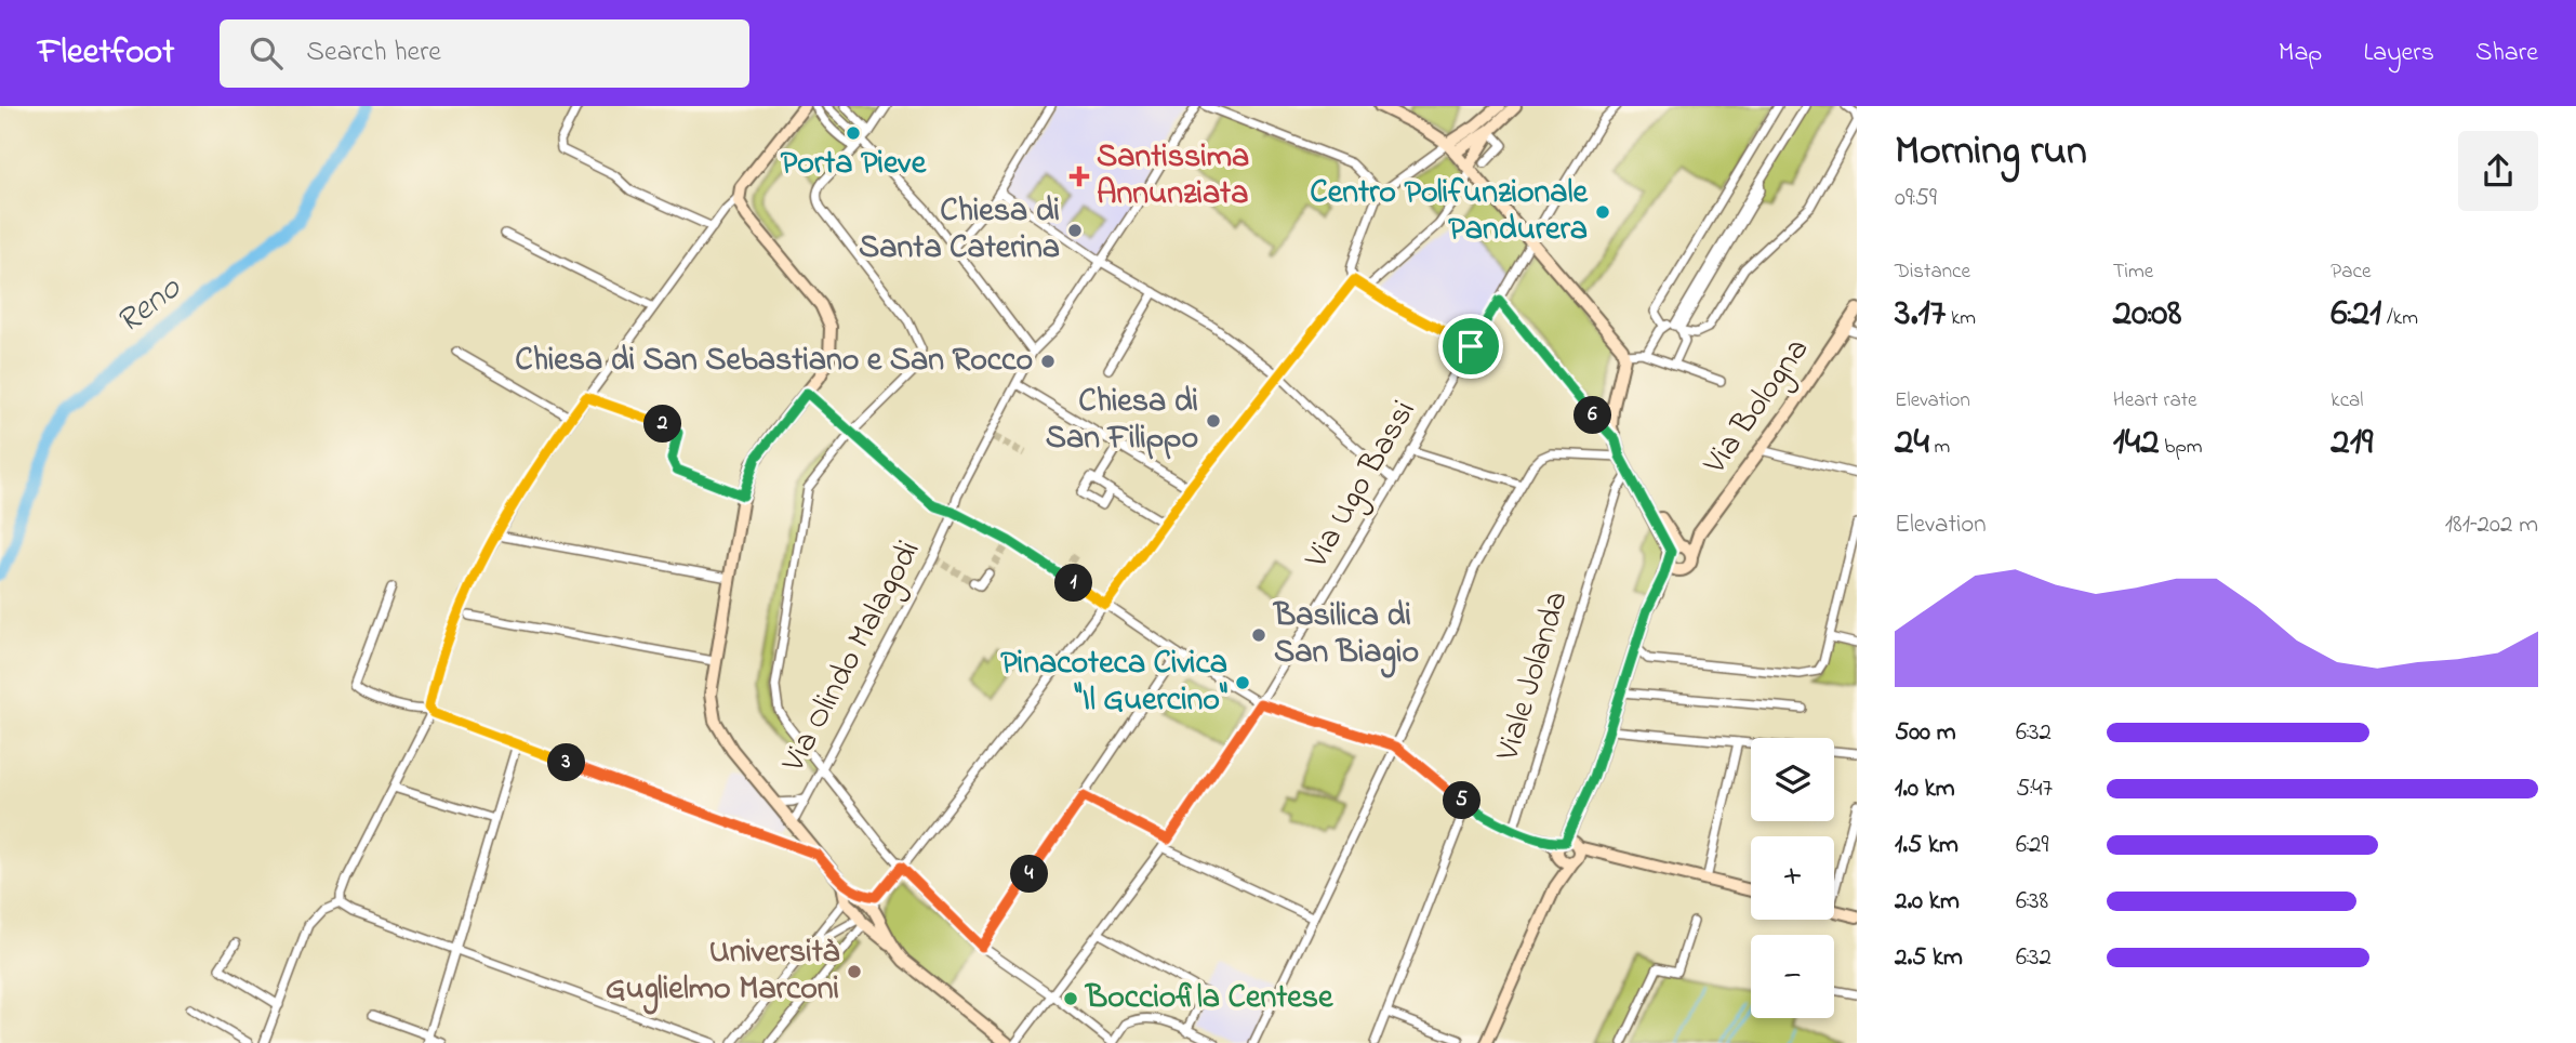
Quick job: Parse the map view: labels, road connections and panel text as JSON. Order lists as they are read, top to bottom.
{
  "streets": {
    "main road": ["Via Bologna"],
    "street": ["Via Ugo Bassi", "Via Olindo Malagodi", "Viale Jolanda"]
  },
  "water": ["Reno"],
  "places": {
    "other": [
      "Porta Pieve",
      "Centro Polifunzionale Pandurera",
      "Chiesa di Santa Caterina",
      "Chiesa di San Sebastiano e San Rocco",
      "Chiesa di San Filippo",
      "Basilica di San Biagio",
      "Pinacoteca Civica \"Il Guercino\"",
      "Università Guglielmo Marconi",
      "Bocciofila Centese"
    ],
    "health": ["Santissima Annunziata"]
  },
  "page": {
    "header": "Fleetfoot",
    "search": "Search here",
    "nav": ["Map", "Layers", "Share"],
    "heading": ["Morning run", "09:59"],
    "stats": [
      ["Distance", "3.17 km"],
      ["Time", "20:08"],
      ["Pace", "6:21 /km"],
      ["Elevation", "24 m"],
      ["Heart rate", "142 bpm"],
      ["kcal", "219"]
    ],
    "pins": [
      "6",
      "2",
      "1",
      "3",
      "5",
      "4"
    ],
    "chart": ["Elevation", "181–202 m"],
    "list": [
      {
        "name": "500 m",
        "note": "6:32"
      },
      {
        "name": "1.0 km",
        "note": "5:47"
      },
      {
        "name": "1.5 km",
        "note": "6:29"
      },
      {
        "name": "2.0 km",
        "note": "6:38"
      },
      {
        "name": "2.5 km",
        "note": "6:32"
      }
    ],
    "map_buttons": ["+", "−"]
  }
}
